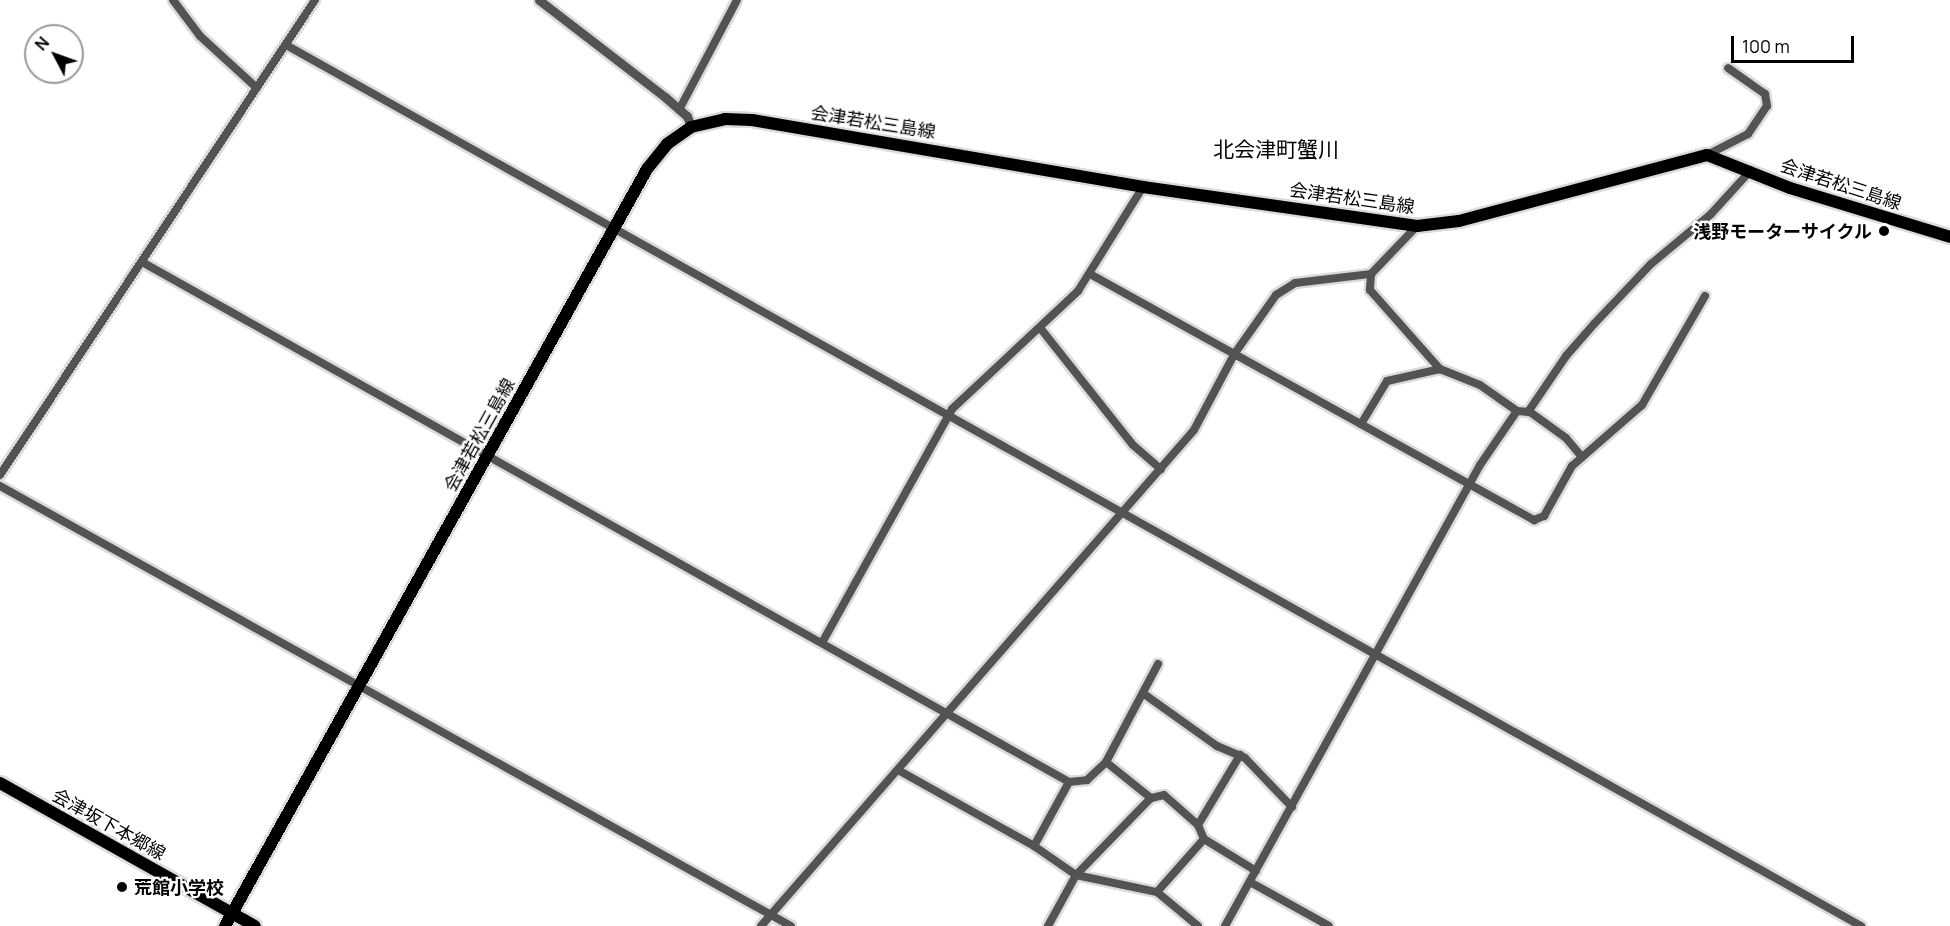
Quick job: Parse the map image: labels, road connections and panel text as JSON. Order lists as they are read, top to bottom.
{
  "streets": {
    "main road": ["会津若松三島線", "会津坂下本郷線"]
  },
  "crossings": [
    ["会津若松三島線", "会津坂下本郷線"]
  ],
  "districts": ["北会津町蟹川"],
  "places": ["浅野モーターサイクル", "荒館小学校"],
  "scale_bar": "100 m",
  "north": "top left"
}
